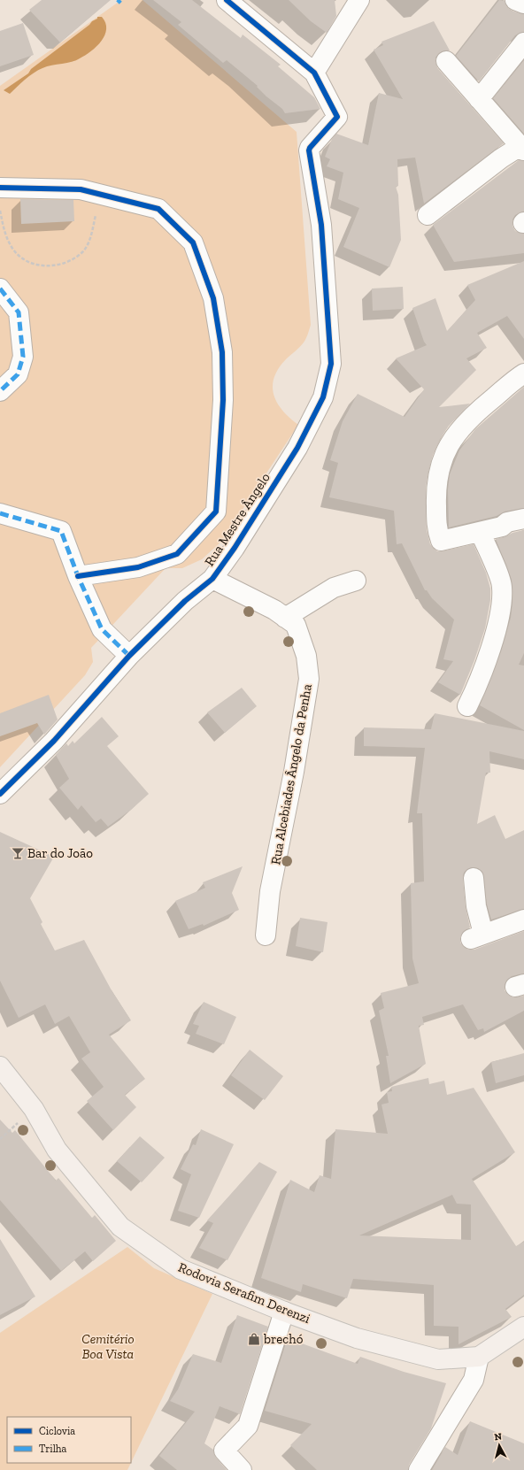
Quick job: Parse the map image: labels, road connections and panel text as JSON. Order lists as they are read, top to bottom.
{
  "streets": {
    "main road": ["Rodovia Serafim Derenzi"],
    "street": ["Rua Mestre Ângelo", "Rua Alcebiades Ângelo da Penha"]
  },
  "crossings": [
    ["Rua Mestre Ângelo", "Rua Alcebiades Ângelo da Penha"]
  ],
  "parks": ["Cemitério Boa Vista"],
  "places": {
    "bar": ["Bar do João"],
    "shop": ["brechó"]
  },
  "legend": ["Ciclovia", "Trilha"],
  "north": "top"
}
